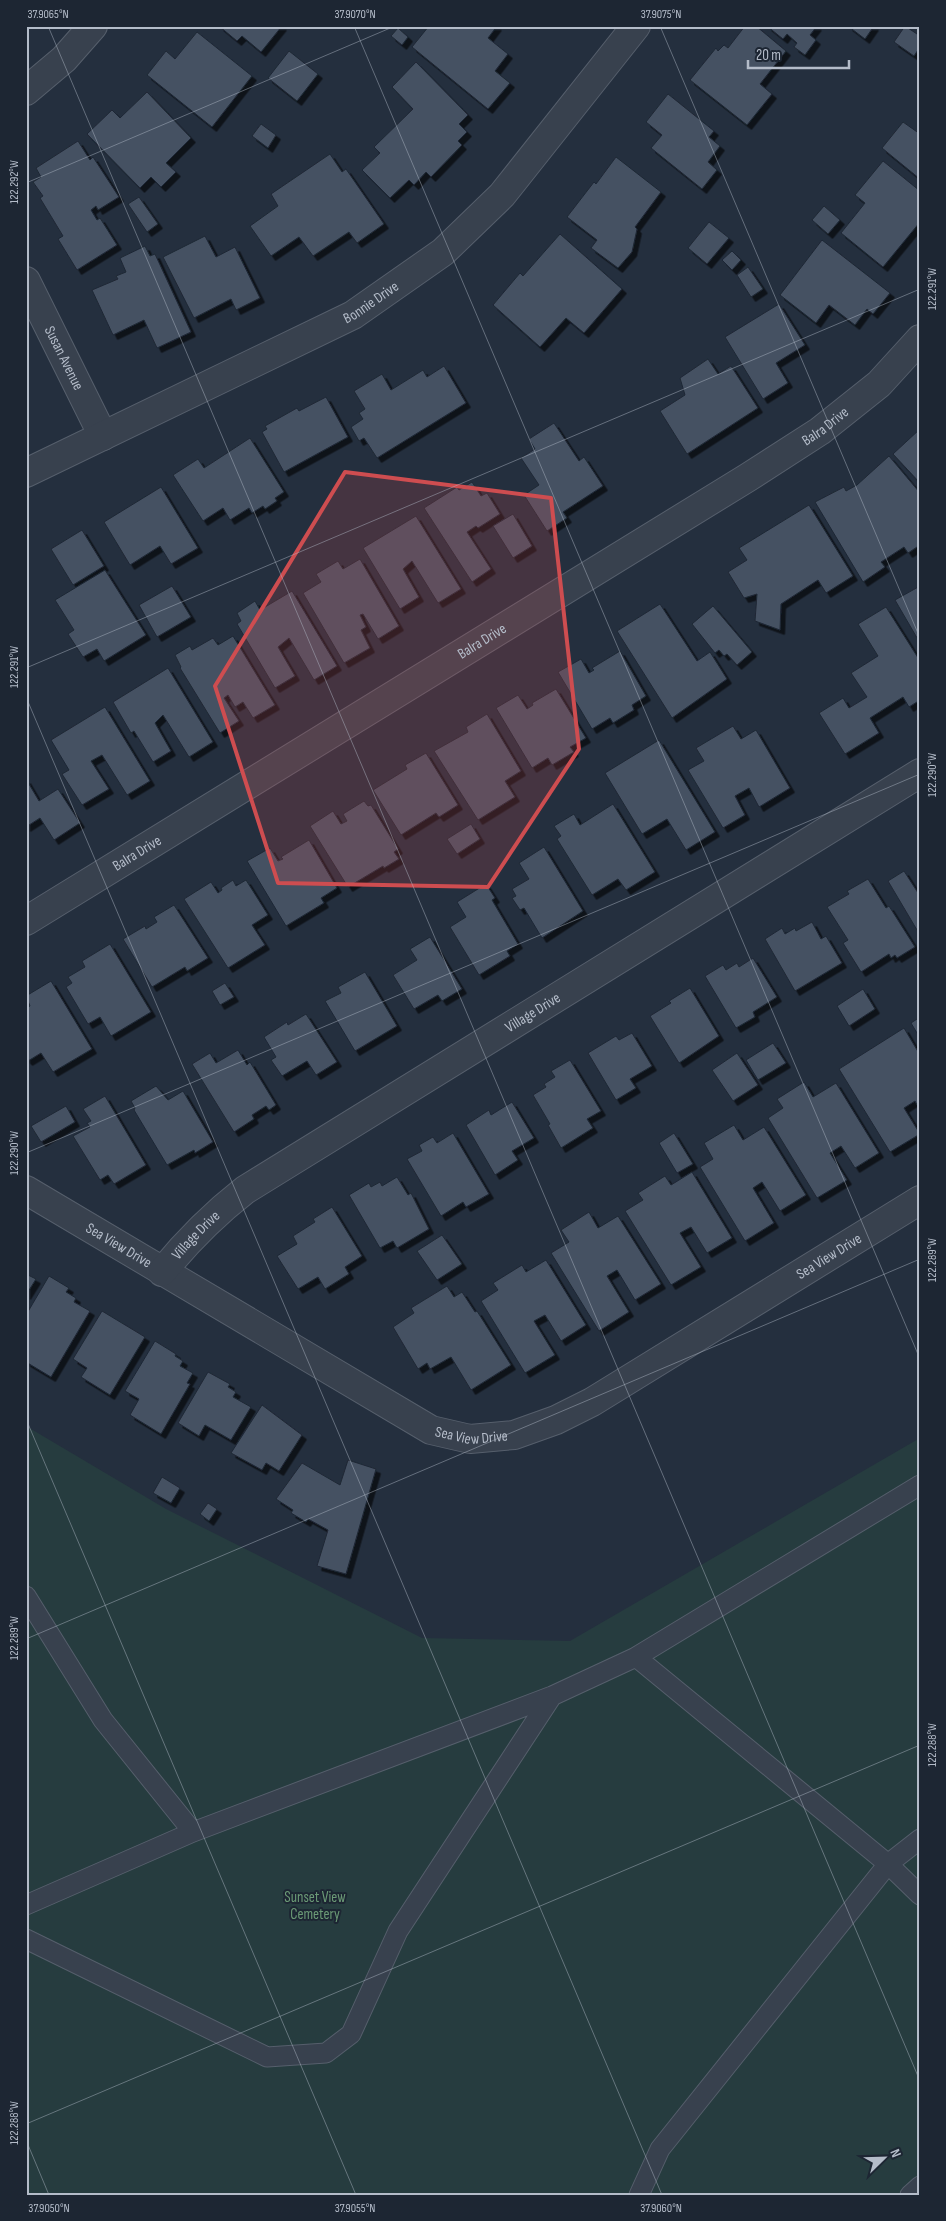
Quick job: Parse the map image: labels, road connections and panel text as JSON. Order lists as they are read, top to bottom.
{
  "streets": {
    "street": [
      "Bonnie Drive",
      "Susan Avenue",
      "Balra Drive",
      "Village Drive",
      "Sea View Drive"
    ]
  },
  "crossings": [
    ["Bonnie Drive", "Susan Avenue"],
    ["Village Drive", "Sea View Drive"]
  ],
  "parks": ["Sunset View Cemetery"],
  "scale_bar": "20 m",
  "north": "top right",
  "coordinates": [
    "37.9065°N",
    "37.9070°N",
    "37.9075°N",
    "122.292°W",
    "122.291°W",
    "122.290°W",
    "122.289°W",
    "122.288°W",
    "37.9050°N",
    "37.9055°N",
    "37.9060°N"
  ]
}
